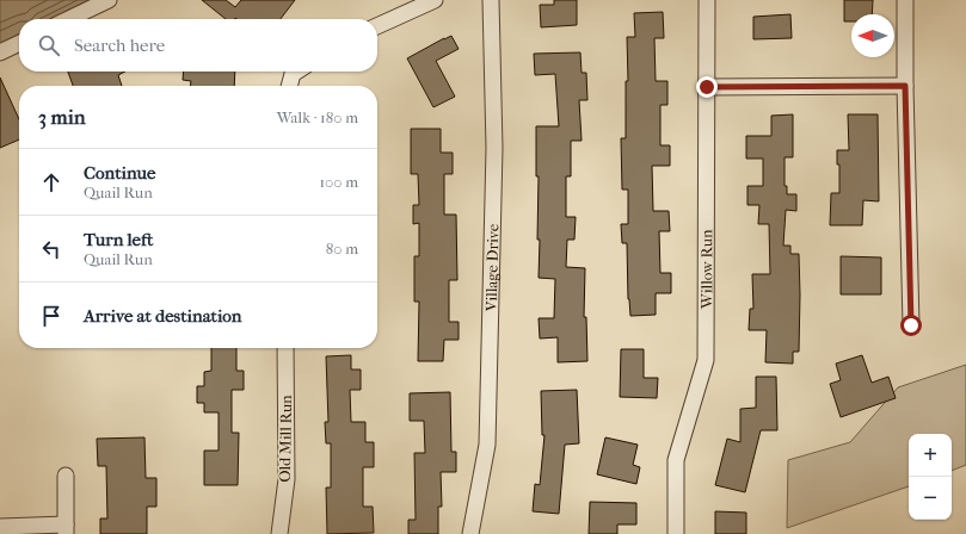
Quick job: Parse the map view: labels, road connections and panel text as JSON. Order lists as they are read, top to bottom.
{
  "streets": {
    "street": ["Village Drive", "Willow Run", "Old Mill Run"]
  },
  "north": "left",
  "page": {
    "search": "Search here",
    "heading": ["3 min", "Walk · 180 m"],
    "list": [
      ["Continue", "Quail Run", "100 m"],
      ["Turn left", "Quail Run", "80 m"],
      "Arrive at destination"
    ],
    "map_buttons": ["+", "−"]
  }
}
